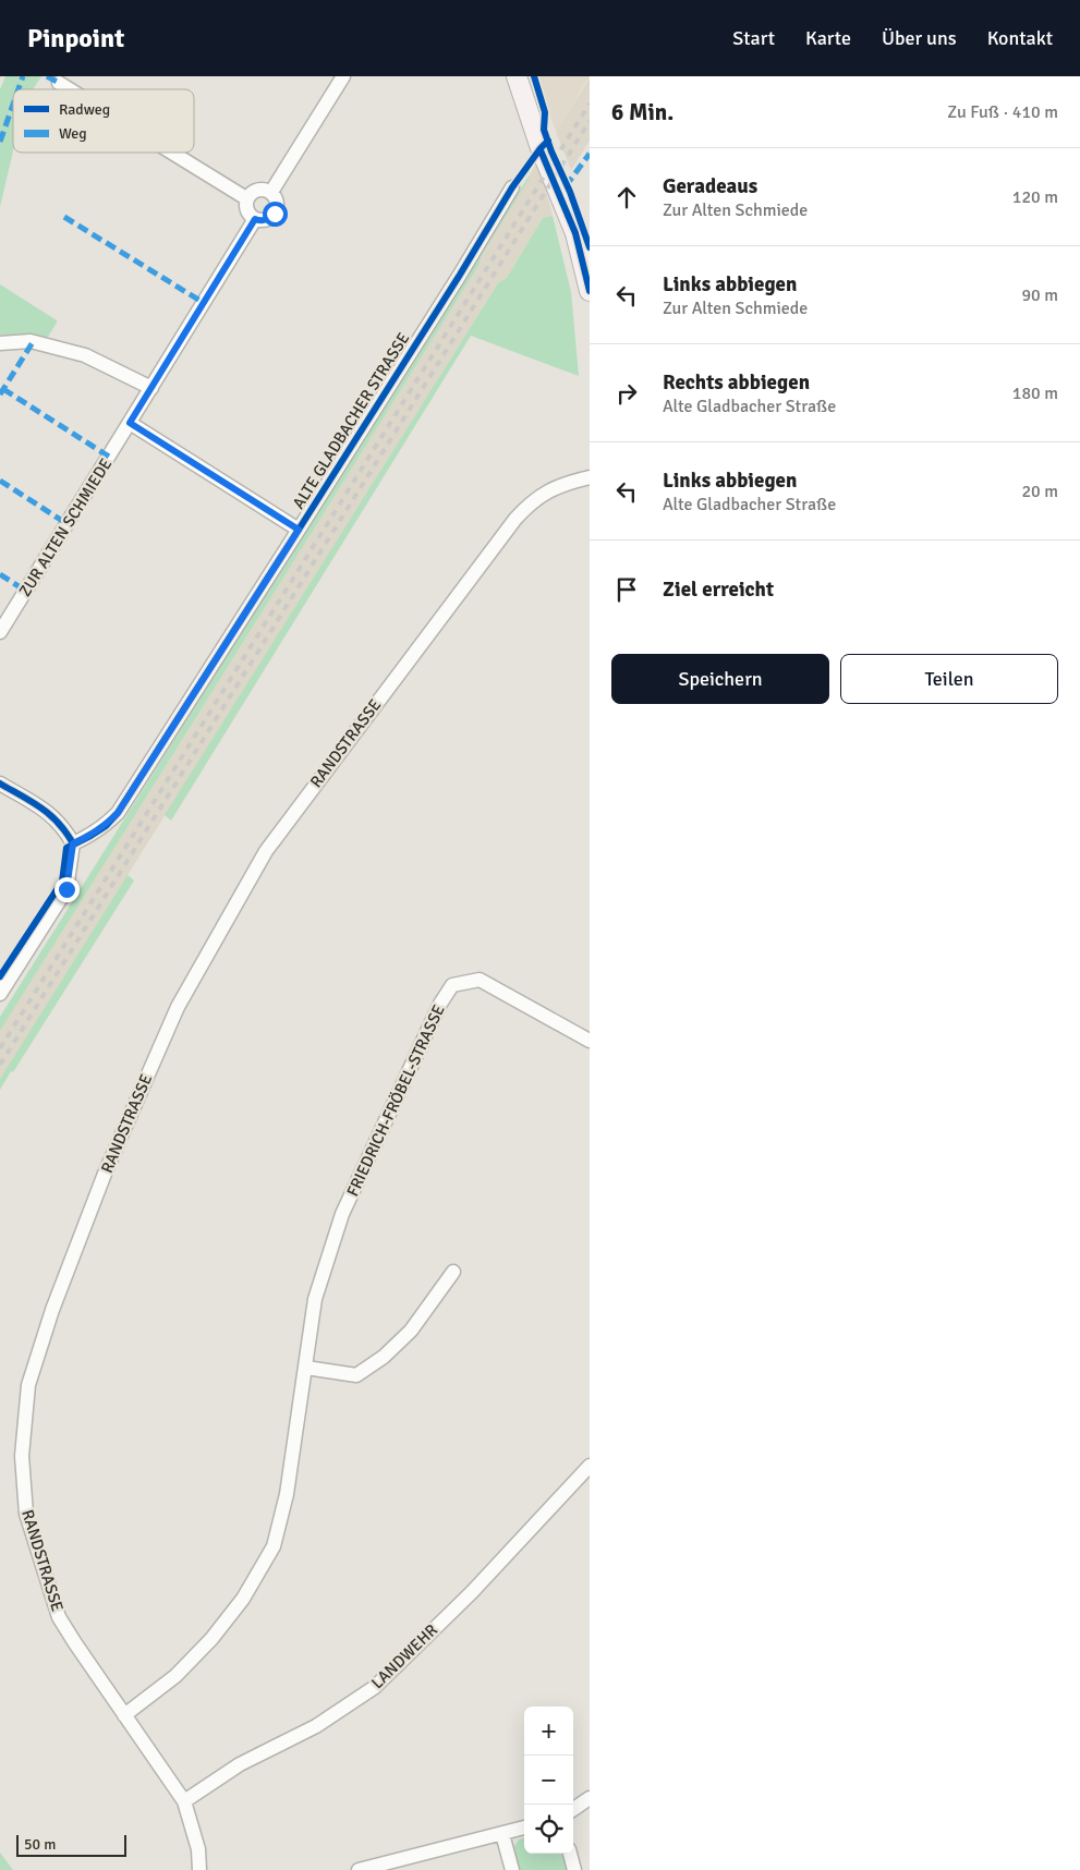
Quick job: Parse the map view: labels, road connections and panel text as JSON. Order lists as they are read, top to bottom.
{
  "streets": {
    "street": [
      "ALTE GLADBACHER STRASSE",
      "ZUR ALTEN SCHMIEDE",
      "RANDSTRASSE",
      "FRIEDRICH-FRÖBEL-STRASSE",
      "LANDWEHR"
    ]
  },
  "crossings": [
    ["RANDSTRASSE", "FRIEDRICH-FRÖBEL-STRASSE"],
    ["RANDSTRASSE", "LANDWEHR"]
  ],
  "legend": ["Radweg", "Weg"],
  "scale_bar": "50 m",
  "page": {
    "header": "Pinpoint",
    "nav": [
      "Start",
      "Karte",
      "Über uns",
      "Kontakt"
    ],
    "heading": ["6 Min.", "Zu Fuß · 410 m"],
    "list": [
      ["Geradeaus", "Zur Alten Schmiede", "120 m"],
      ["Links abbiegen", "Zur Alten Schmiede", "90 m"],
      ["Rechts abbiegen", "Alte Gladbacher Straße", "180 m"],
      ["Links abbiegen", "Alte Gladbacher Straße", "20 m"],
      "Ziel erreicht"
    ],
    "buttons": ["Speichern", "Teilen"],
    "map_buttons": ["+", "−"],
    "scale": "50 m"
  }
}
